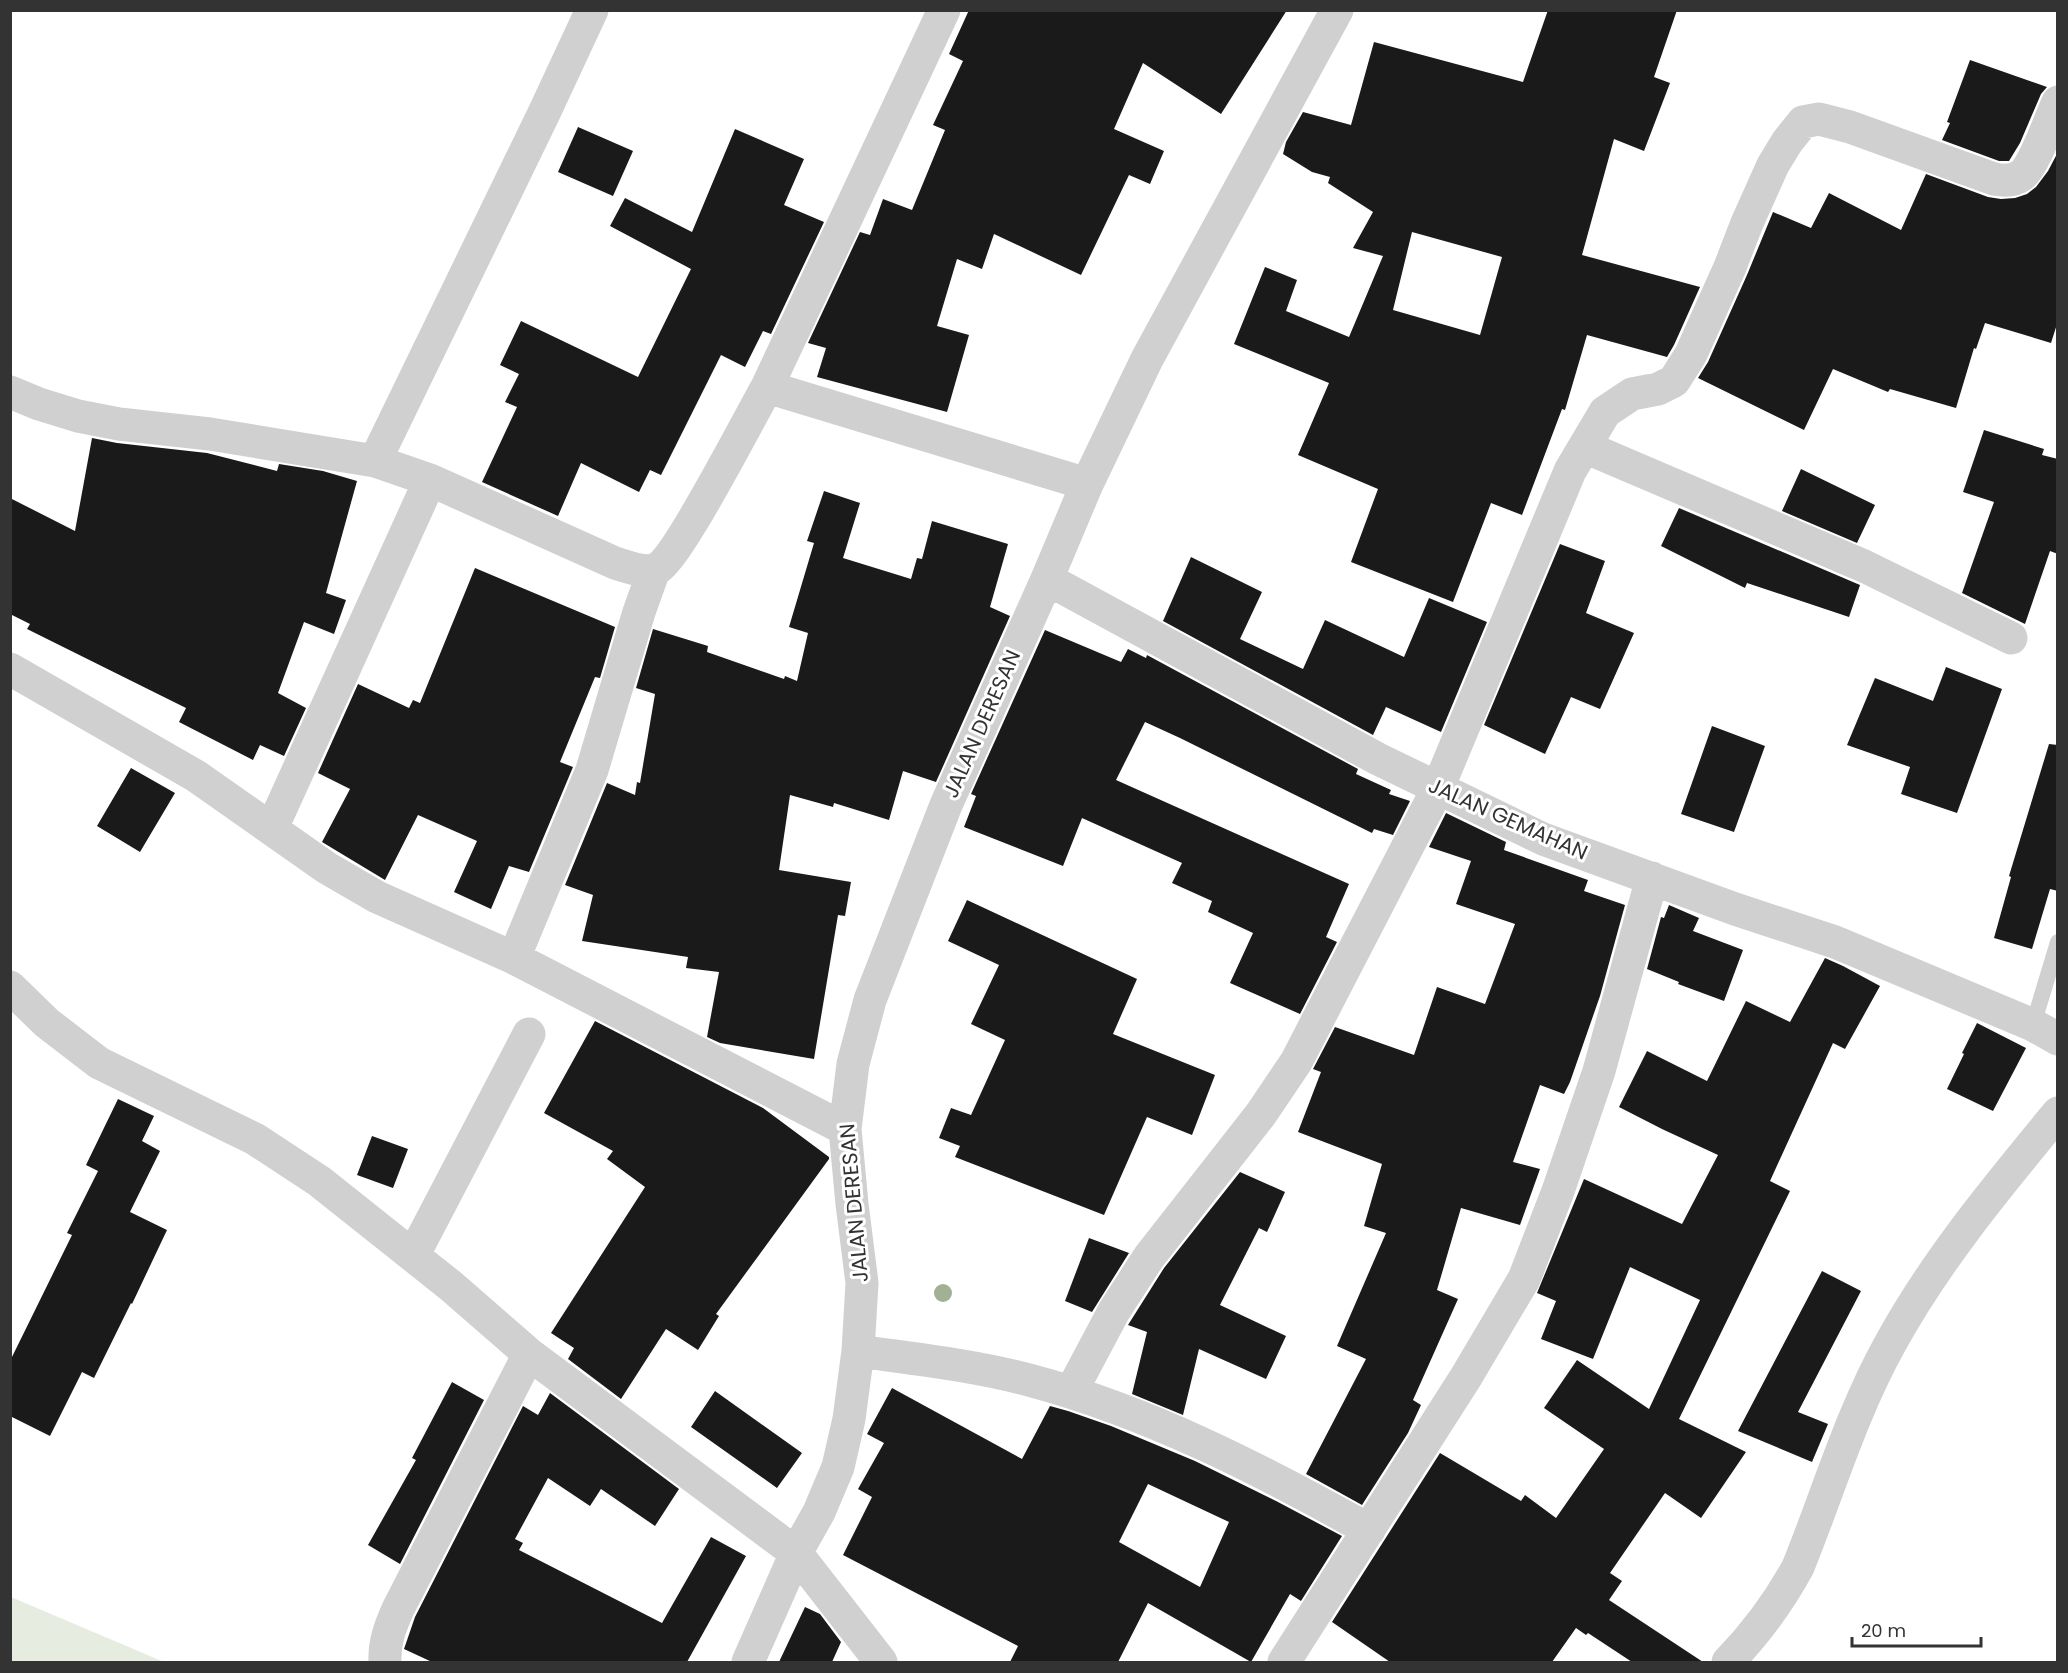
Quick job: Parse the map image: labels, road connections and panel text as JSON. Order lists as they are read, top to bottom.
{
  "streets": {
    "street": ["JALAN DERESAN", "JALAN GEMAHAN"]
  },
  "crossings": [
    ["JALAN DERESAN", "JALAN GEMAHAN"]
  ],
  "scale_bar": "20 m"
}
